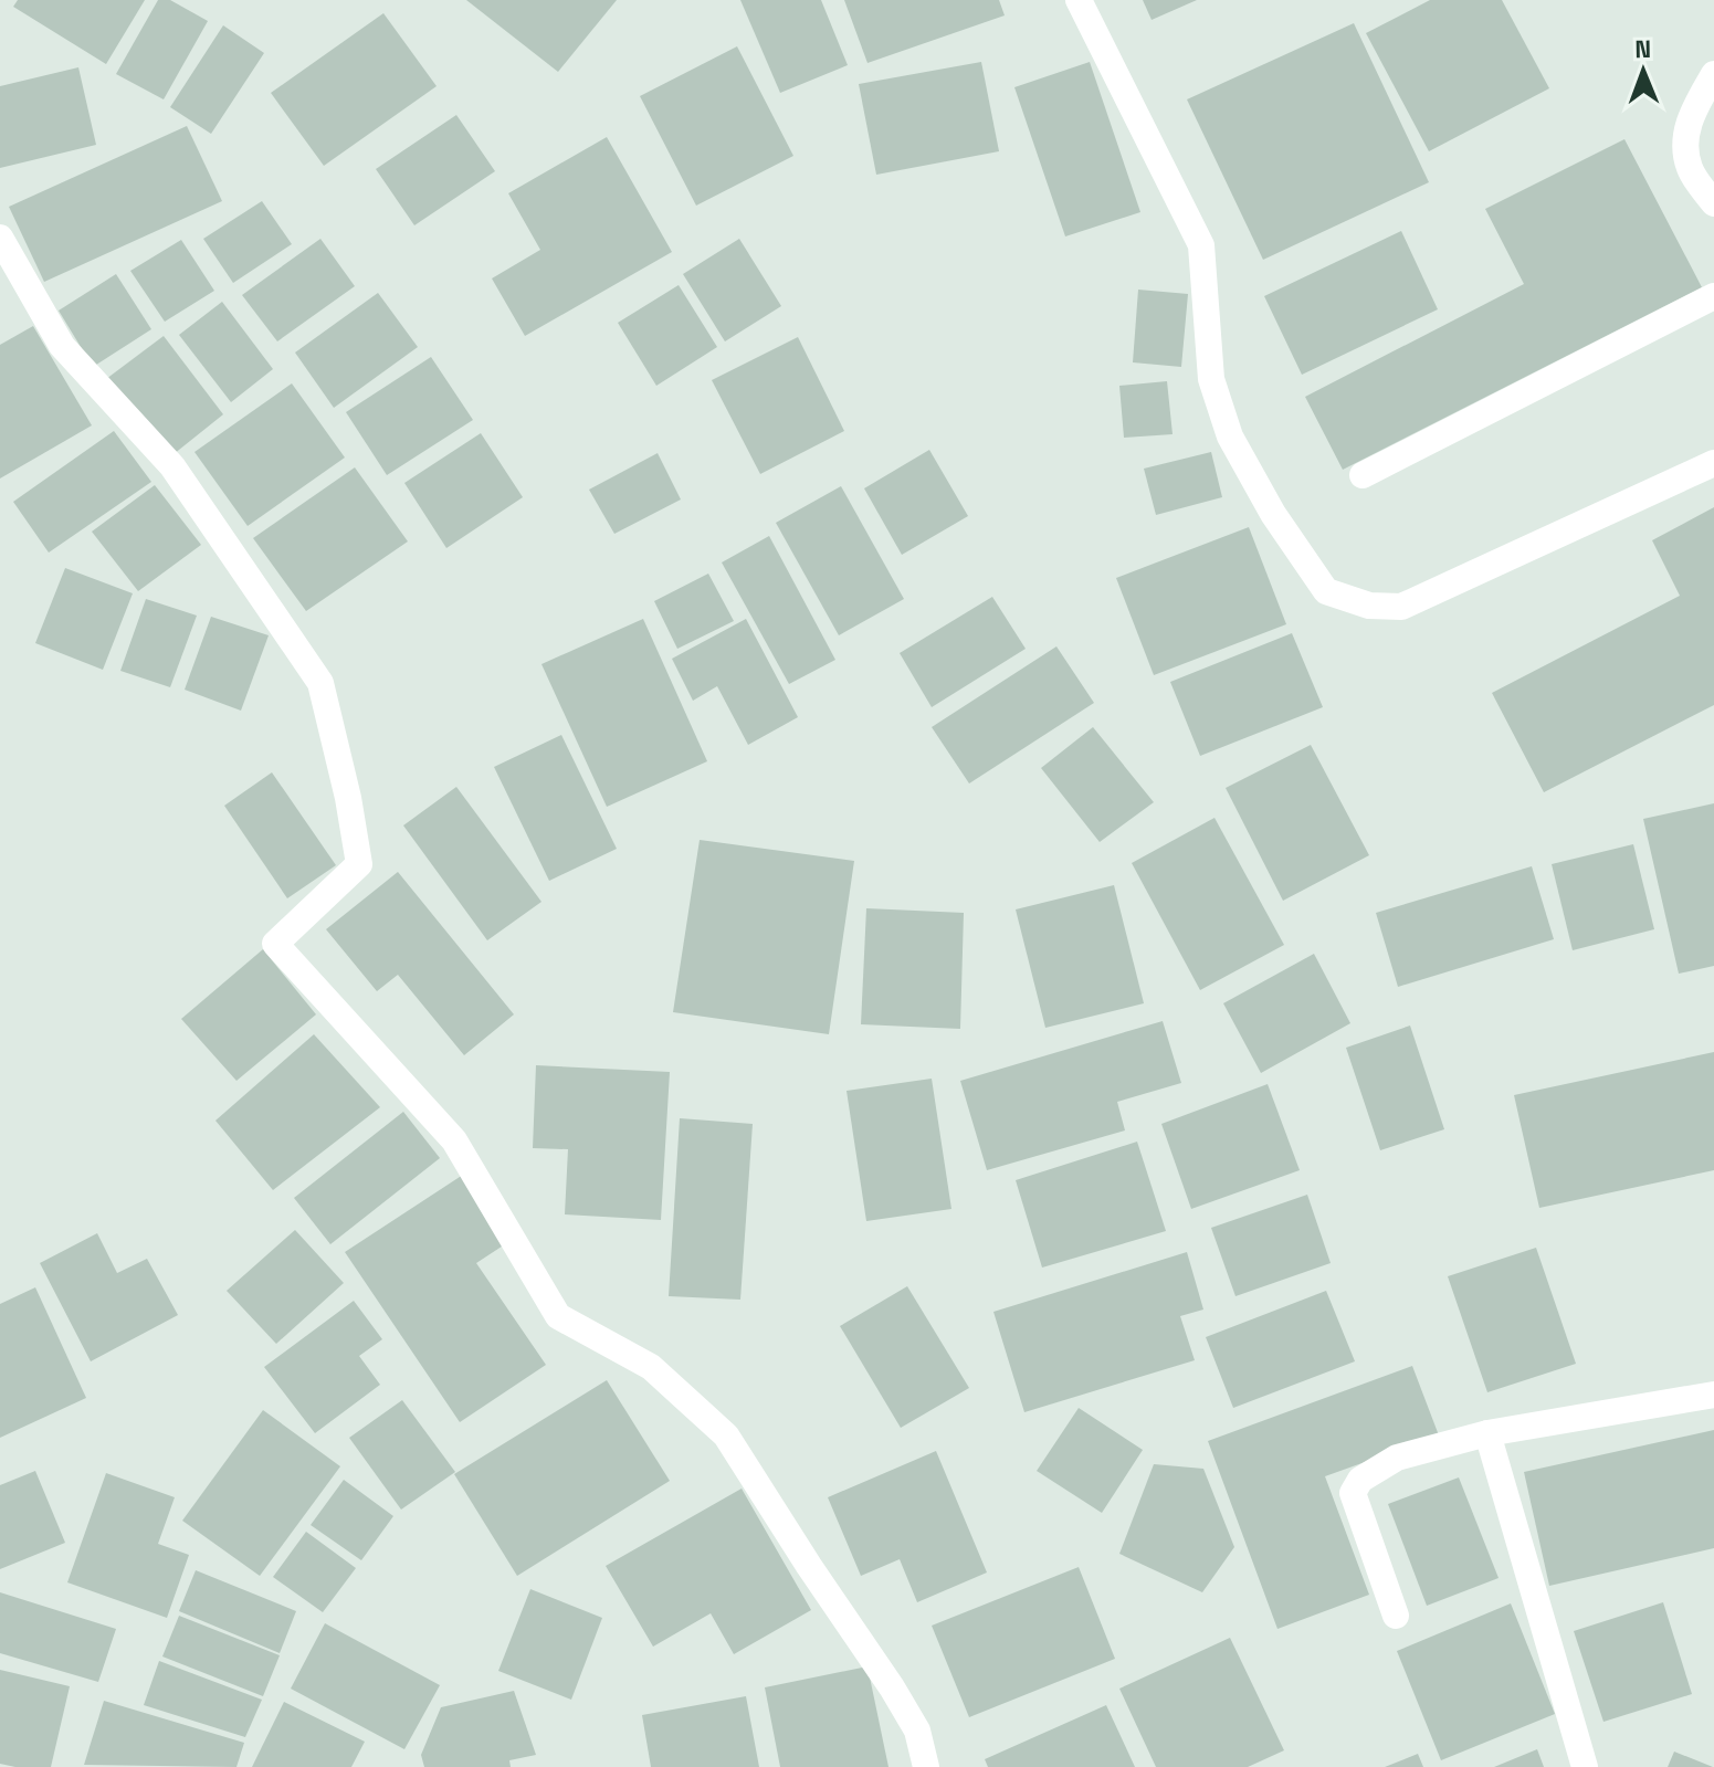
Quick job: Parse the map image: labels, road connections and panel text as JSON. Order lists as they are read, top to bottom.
{
  "north": "top"
}
